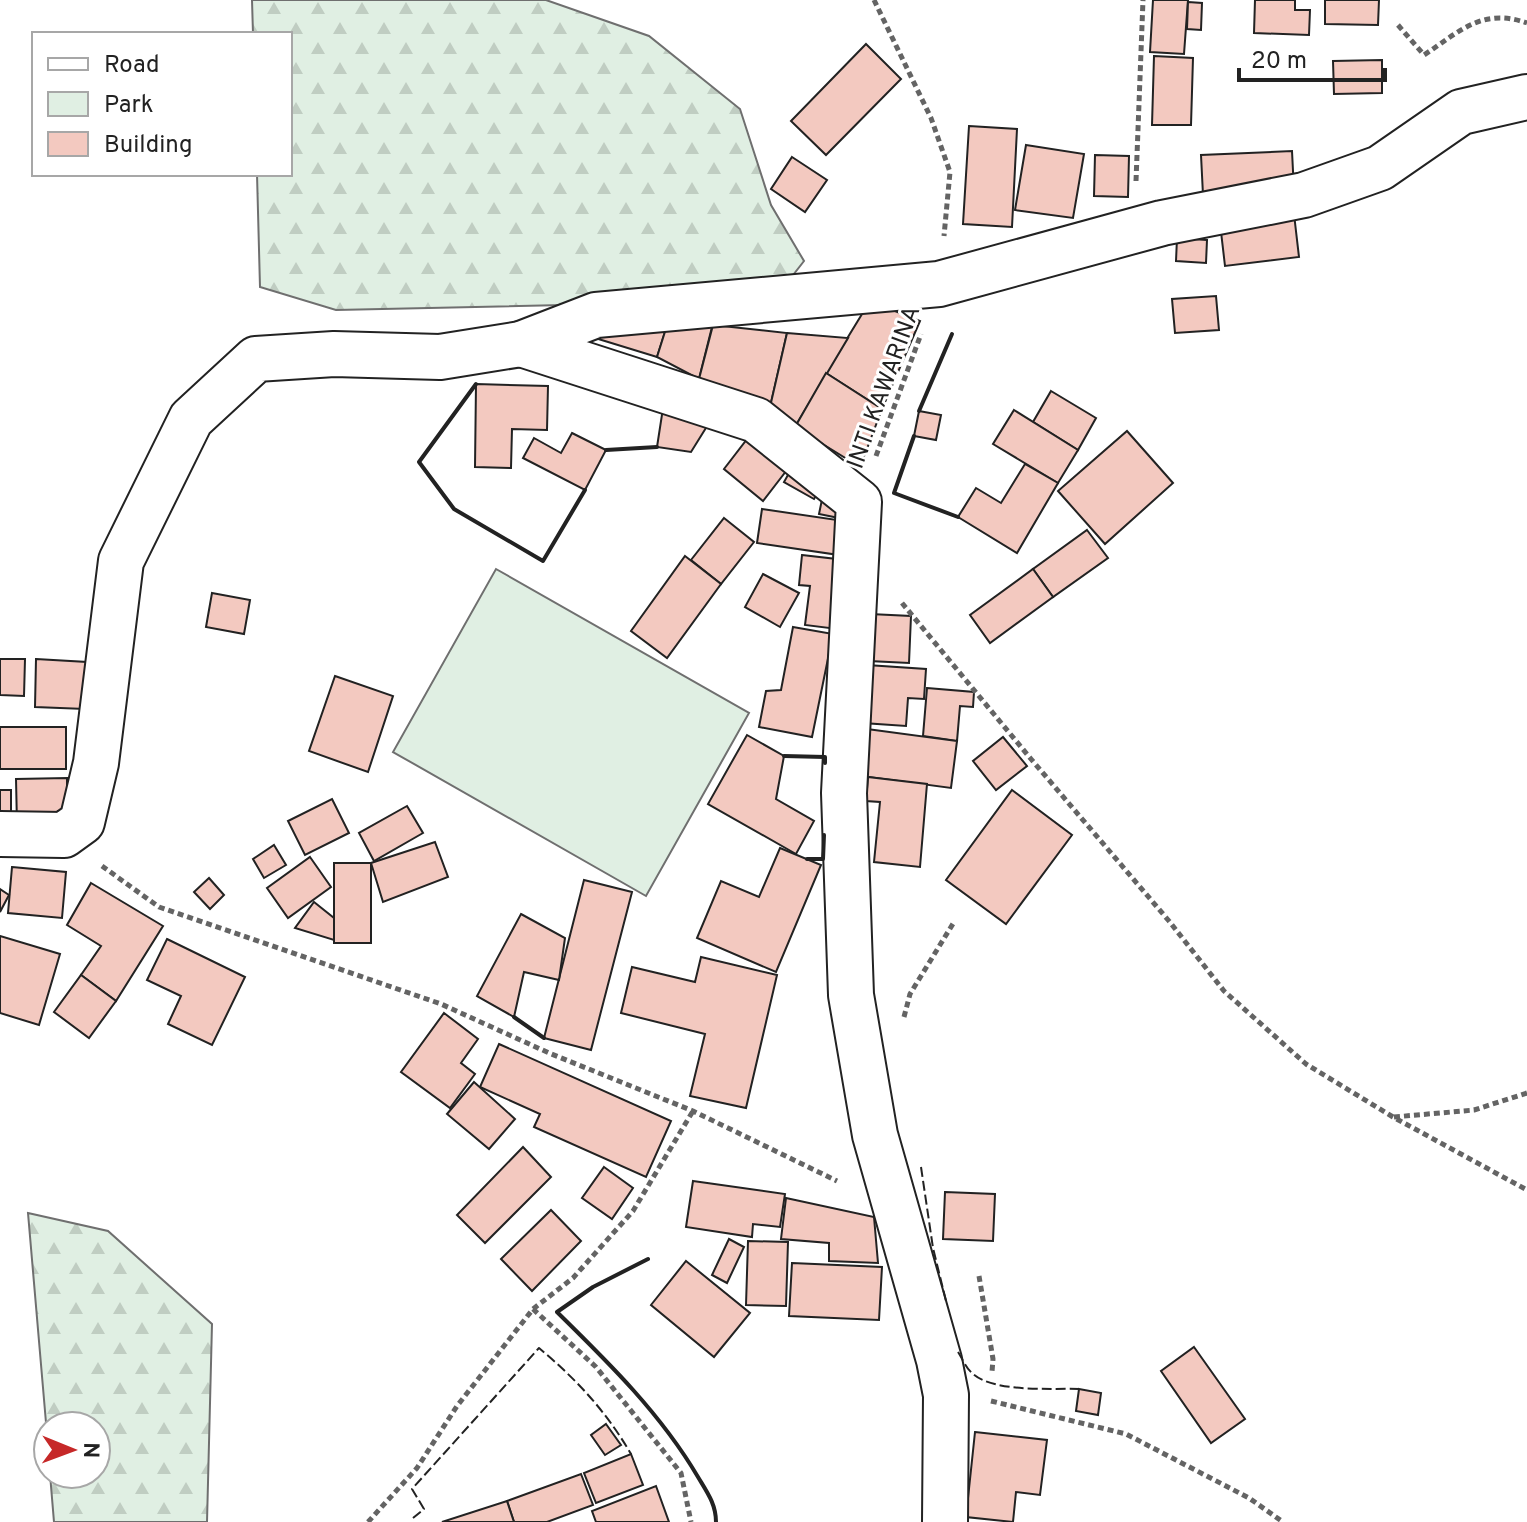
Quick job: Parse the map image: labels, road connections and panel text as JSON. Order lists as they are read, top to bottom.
{
  "streets": {
    "path": ["INTI KAWARINA"]
  },
  "legend": ["Road", "Park", "Building"],
  "scale_bar": "20 m",
  "north": "right"
}
